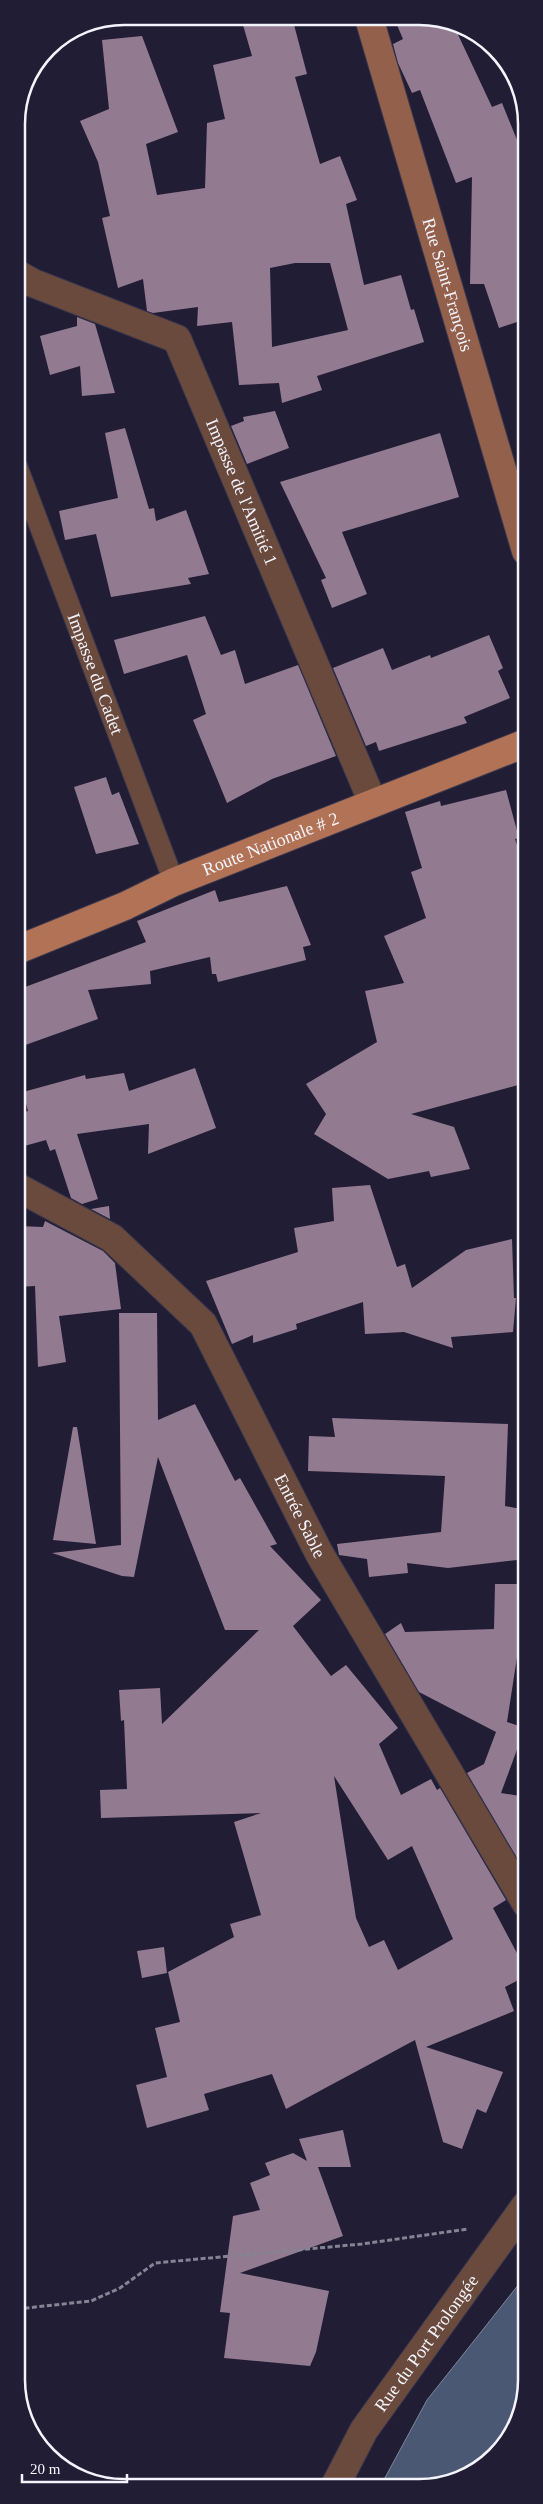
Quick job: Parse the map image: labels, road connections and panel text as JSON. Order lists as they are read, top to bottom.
{
  "streets": {
    "main road": ["Route Nationale # 2"],
    "street": [
      "Rue Saint-François",
      "Impasse de l'Amitié 1",
      "Entrée Sable",
      "Rue du Port Prolongée"
    ],
    "lane": ["Impasse du Cadet"]
  },
  "crossings": [
    ["Impasse de l'Amitié 1", "Route Nationale # 2"],
    ["Impasse du Cadet", "Route Nationale # 2"]
  ],
  "scale_bar": "20 m"
}
